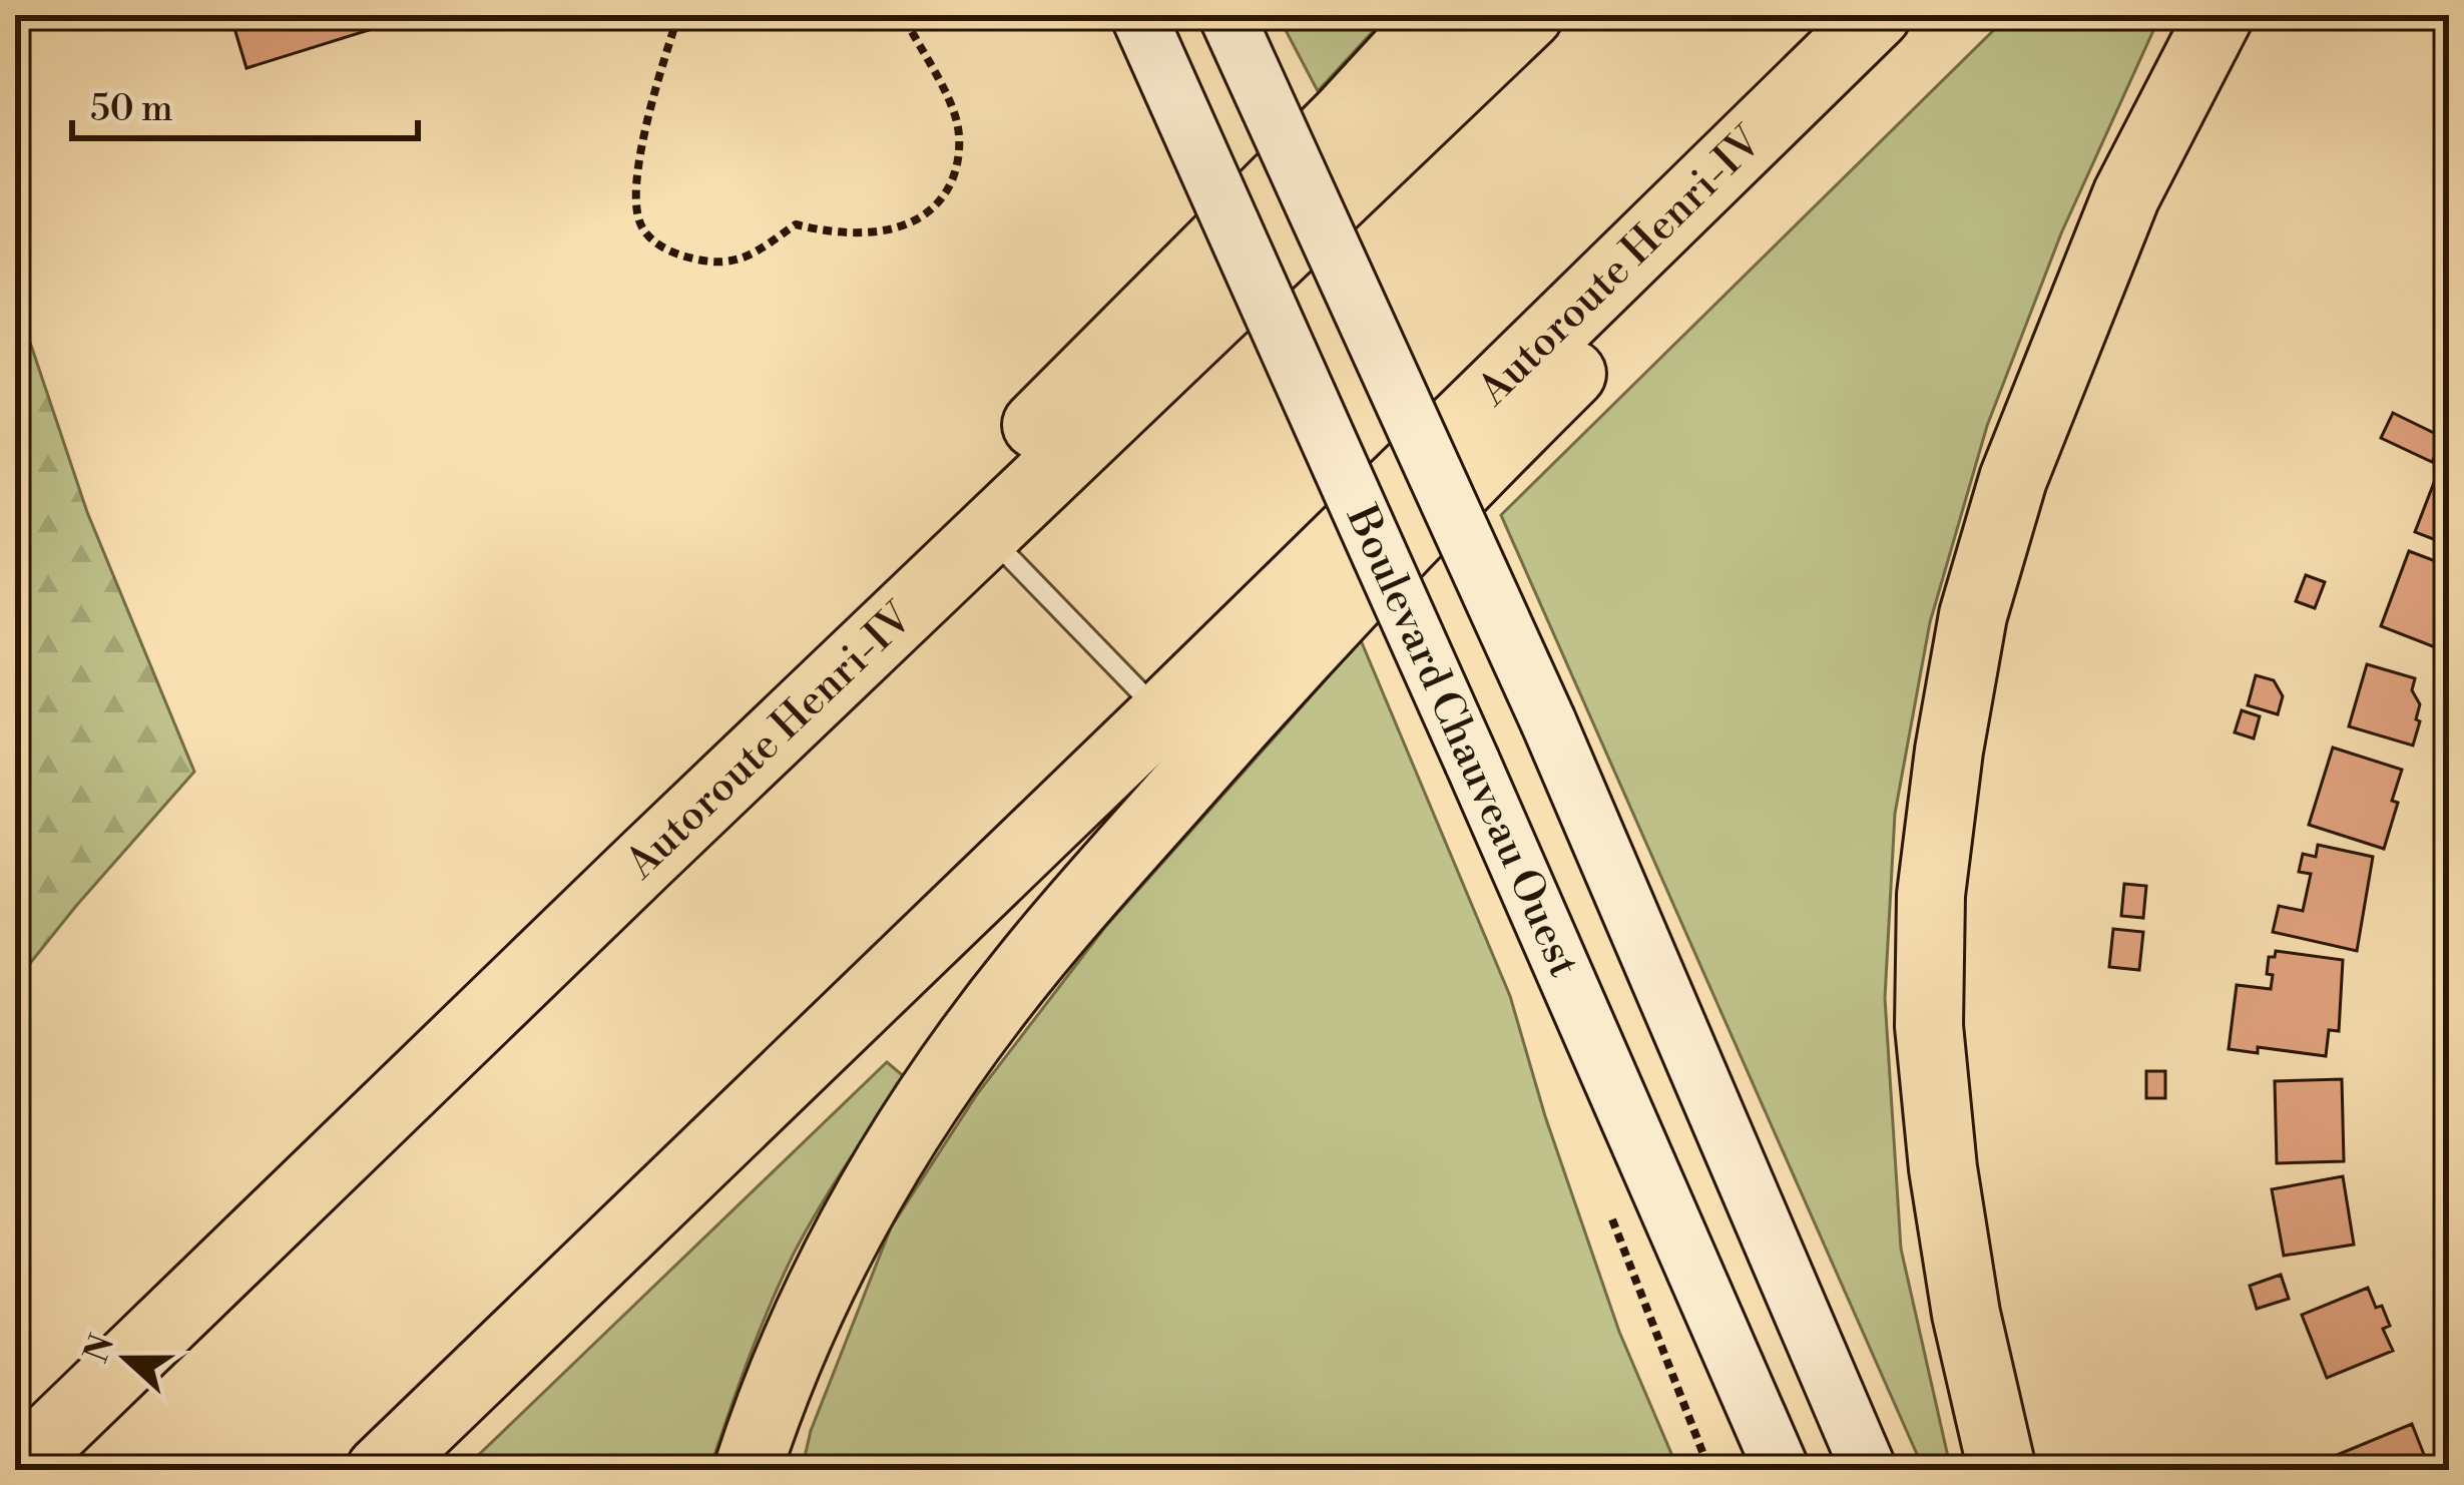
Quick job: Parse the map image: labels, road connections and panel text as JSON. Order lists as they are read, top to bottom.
{
  "streets": {
    "highway": ["Autoroute Henri-IV"],
    "main road": ["Boulevard Chauveau Ouest"]
  },
  "scale_bar": "50 m",
  "north": "left"
}
